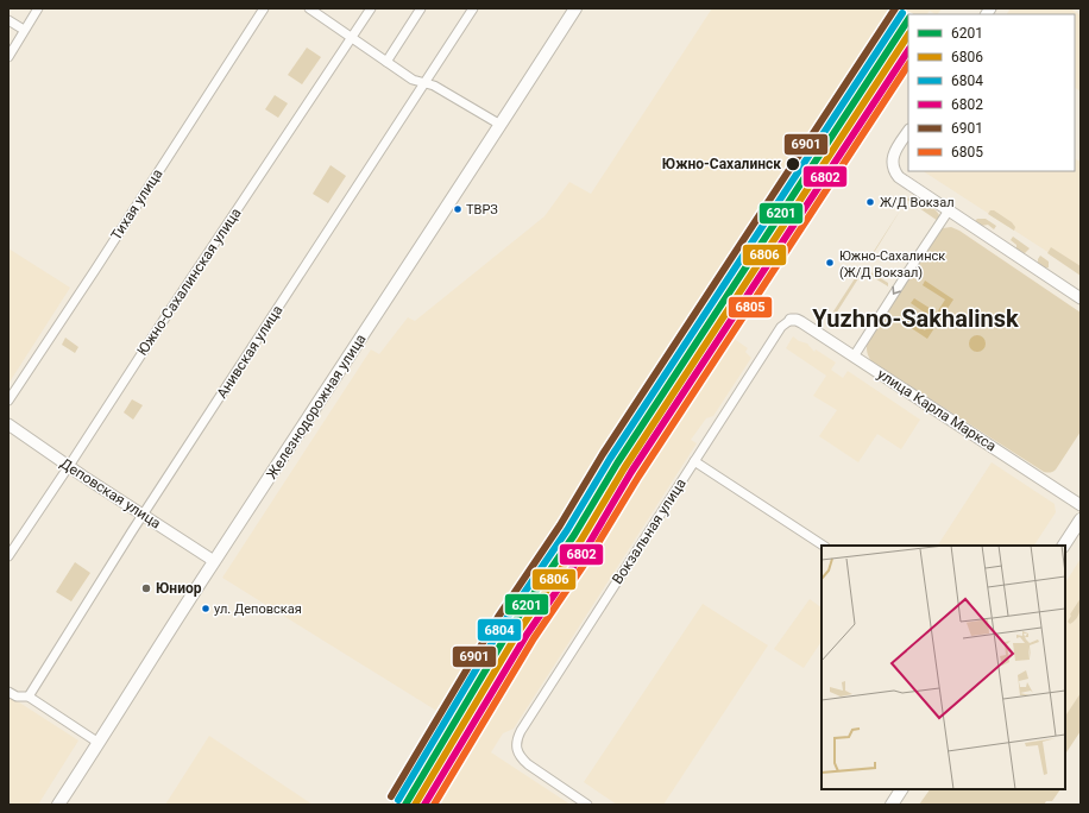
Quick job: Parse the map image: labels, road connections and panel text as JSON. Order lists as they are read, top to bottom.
{
  "streets": {
    "main road": ["Железнодорожная улица"],
    "street": [
      "Тихая улица",
      "Южно-Сахалинская улица",
      "Анивская улица",
      "улица Карла Маркса",
      "Деповская улица",
      "Вокзальная улица"
    ]
  },
  "crossings": [
    ["Южно-Сахалинская улица", "Деповская улица"],
    ["Анивская улица", "Деповская улица"],
    ["Железнодорожная улица", "Деповская улица"],
    ["улица Карла Маркса", "Вокзальная улица"]
  ],
  "districts": ["Yuzhno-Sakhalinsk"],
  "places": [
    "Южно-Сахалинск",
    "Ж/Д Вокзал",
    "ТВРЗ",
    "Южно-Сахалинск (Ж/Д Вокзал)",
    "Юниор",
    "ул. Деповская"
  ],
  "lines": [
    "transit line 6901",
    "transit line 6804",
    "transit line 6201",
    "transit line 6806",
    "transit line 6802",
    "transit line 6805"
  ],
  "legend": [
    "6201",
    "6806",
    "6804",
    "6802",
    "6901",
    "6805"
  ]
}
